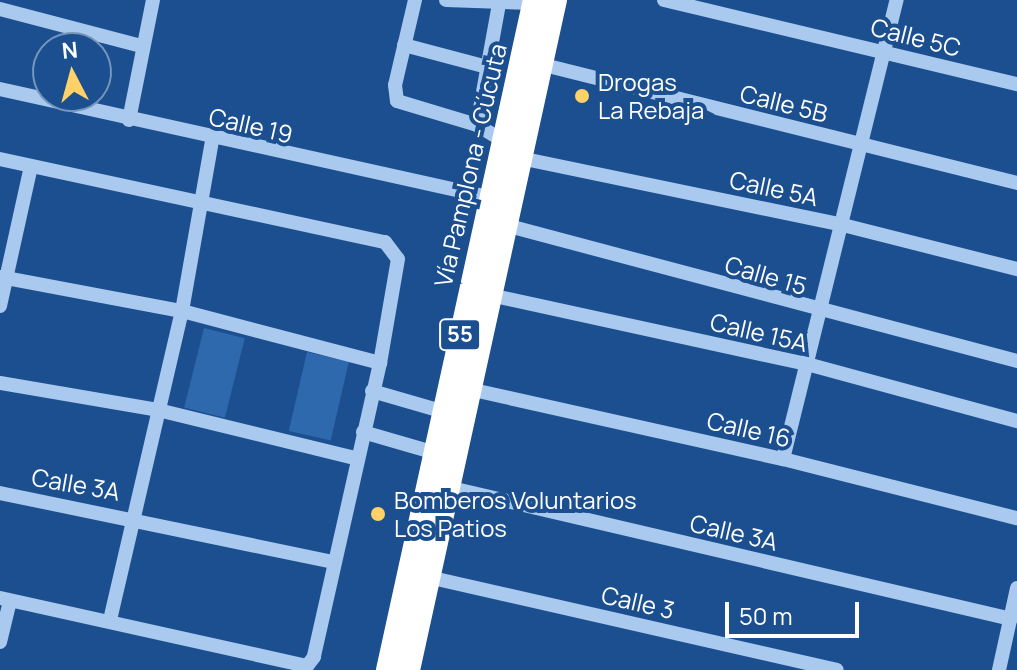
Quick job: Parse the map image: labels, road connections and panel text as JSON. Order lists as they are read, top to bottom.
{
  "streets": {
    "highway": ["Vía Pamplona - Cúcuta", "55"],
    "street": [
      "Calle 5C",
      "Calle 5B",
      "Calle 19",
      "Calle 5A",
      "Calle 15",
      "Calle 15A",
      "Calle 16",
      "Calle 3A",
      "Calle 3"
    ]
  },
  "crossings": [
    ["Calle 5B", "Vía Pamplona - Cúcuta"],
    ["Calle 19", "Vía Pamplona - Cúcuta"],
    ["Vía Pamplona - Cúcuta", "Calle 5A"],
    ["Vía Pamplona - Cúcuta", "Calle 15"],
    ["Vía Pamplona - Cúcuta", "Calle 15A"],
    ["Vía Pamplona - Cúcuta", "Calle 16"],
    ["Vía Pamplona - Cúcuta", "Calle 3A"],
    ["Vía Pamplona - Cúcuta", "Calle 3"]
  ],
  "places": ["Drogas La Rebaja", "Bomberos Voluntarios Los Patios"],
  "scale_bar": "50 m",
  "north": "top"
}
